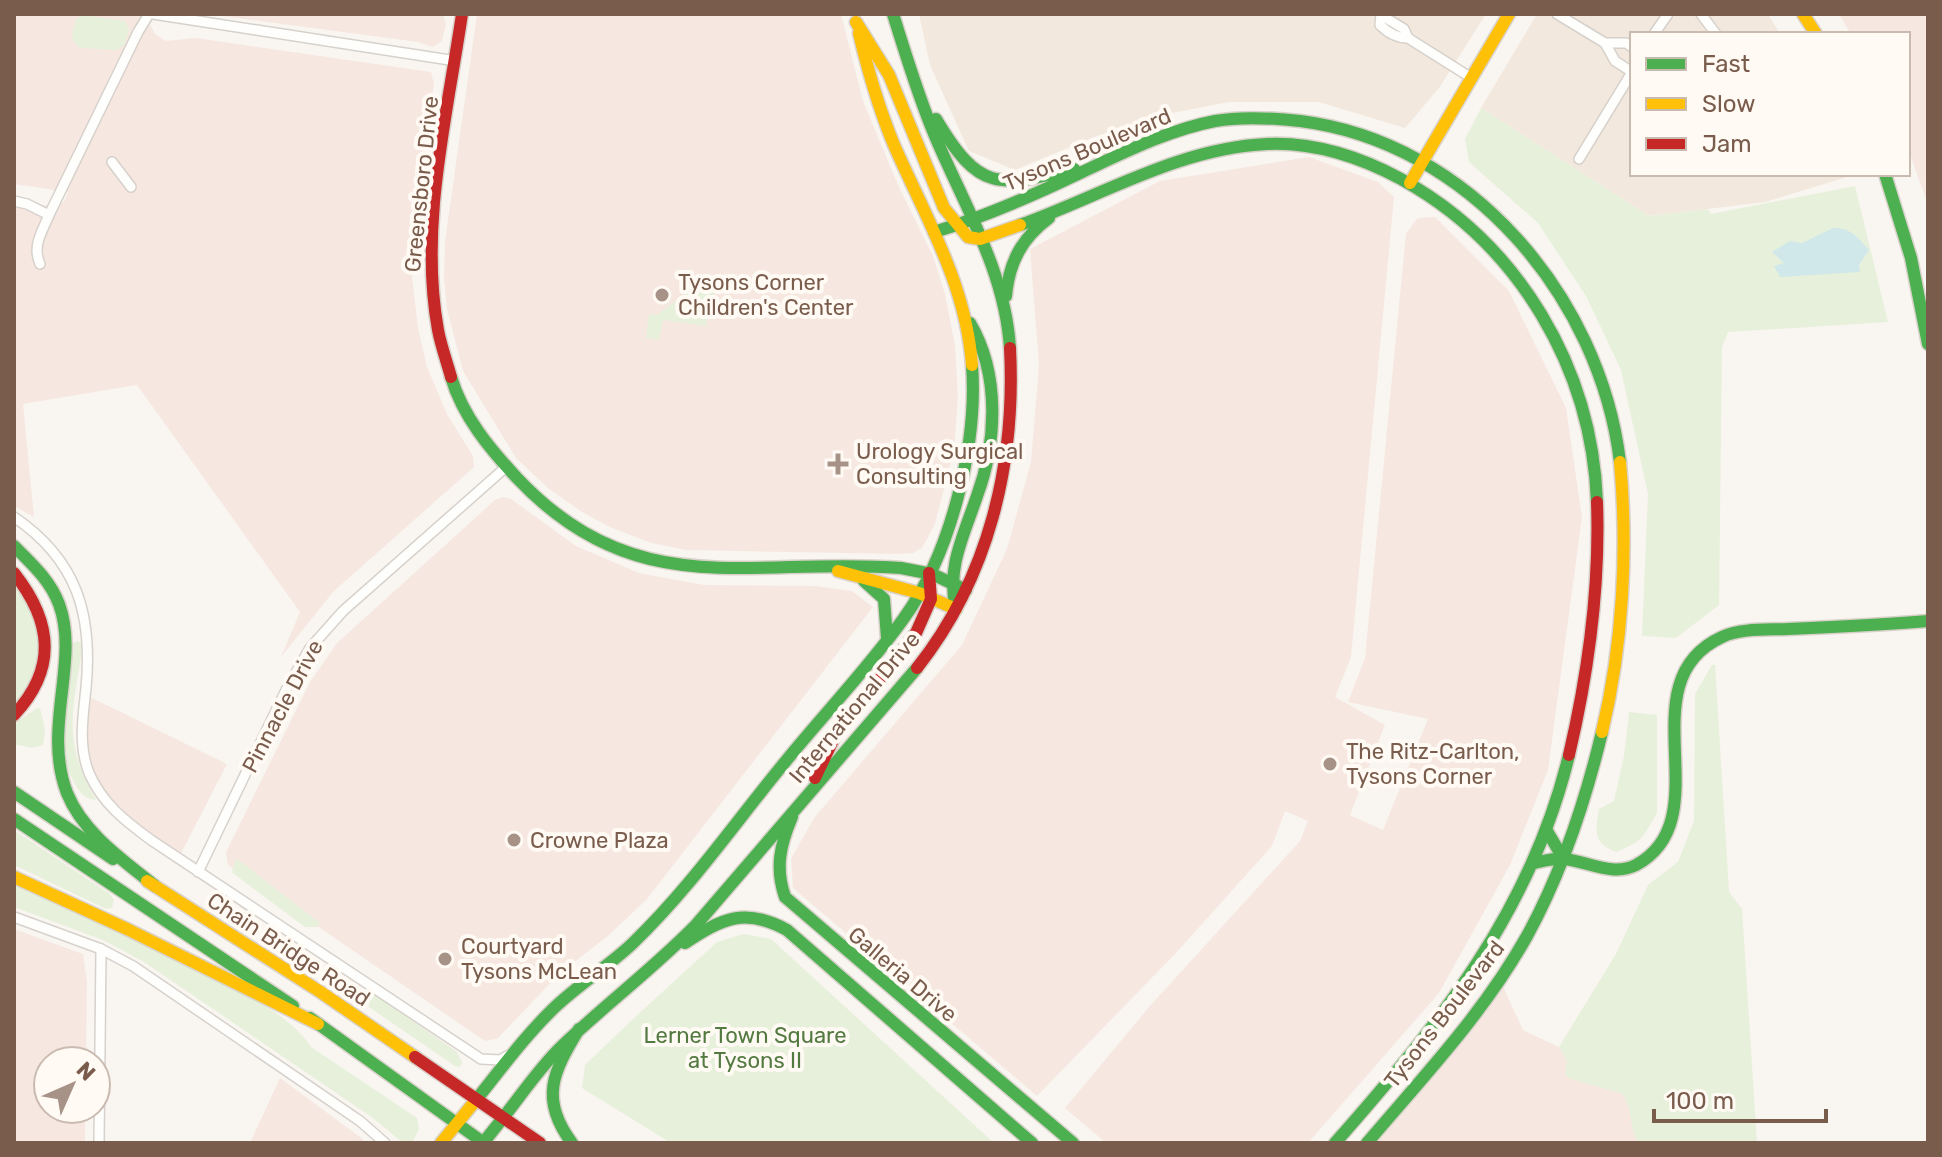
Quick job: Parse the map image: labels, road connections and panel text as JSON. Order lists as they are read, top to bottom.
{
  "streets": {
    "main road": [
      "Tysons Boulevard",
      "Greensboro Drive",
      "International Drive",
      "Chain Bridge Road",
      "Galleria Drive"
    ],
    "street": ["Pinnacle Drive"]
  },
  "crossings": [
    ["Tysons Boulevard", "International Drive"],
    ["Greensboro Drive", "Pinnacle Drive"],
    ["Greensboro Drive", "International Drive"],
    ["International Drive", "Chain Bridge Road"],
    ["International Drive", "Galleria Drive"]
  ],
  "parks": ["Lerner Town Square at Tysons II"],
  "places": {
    "other": [
      "Tysons Corner Children's Center",
      "The Ritz-Carlton, Tysons Corner",
      "Crowne Plaza",
      "Courtyard Tysons McLean"
    ],
    "health": ["Urology Surgical Consulting"]
  },
  "legend": ["Fast", "Slow", "Jam"],
  "scale_bar": "100 m",
  "north": "top right"
}
